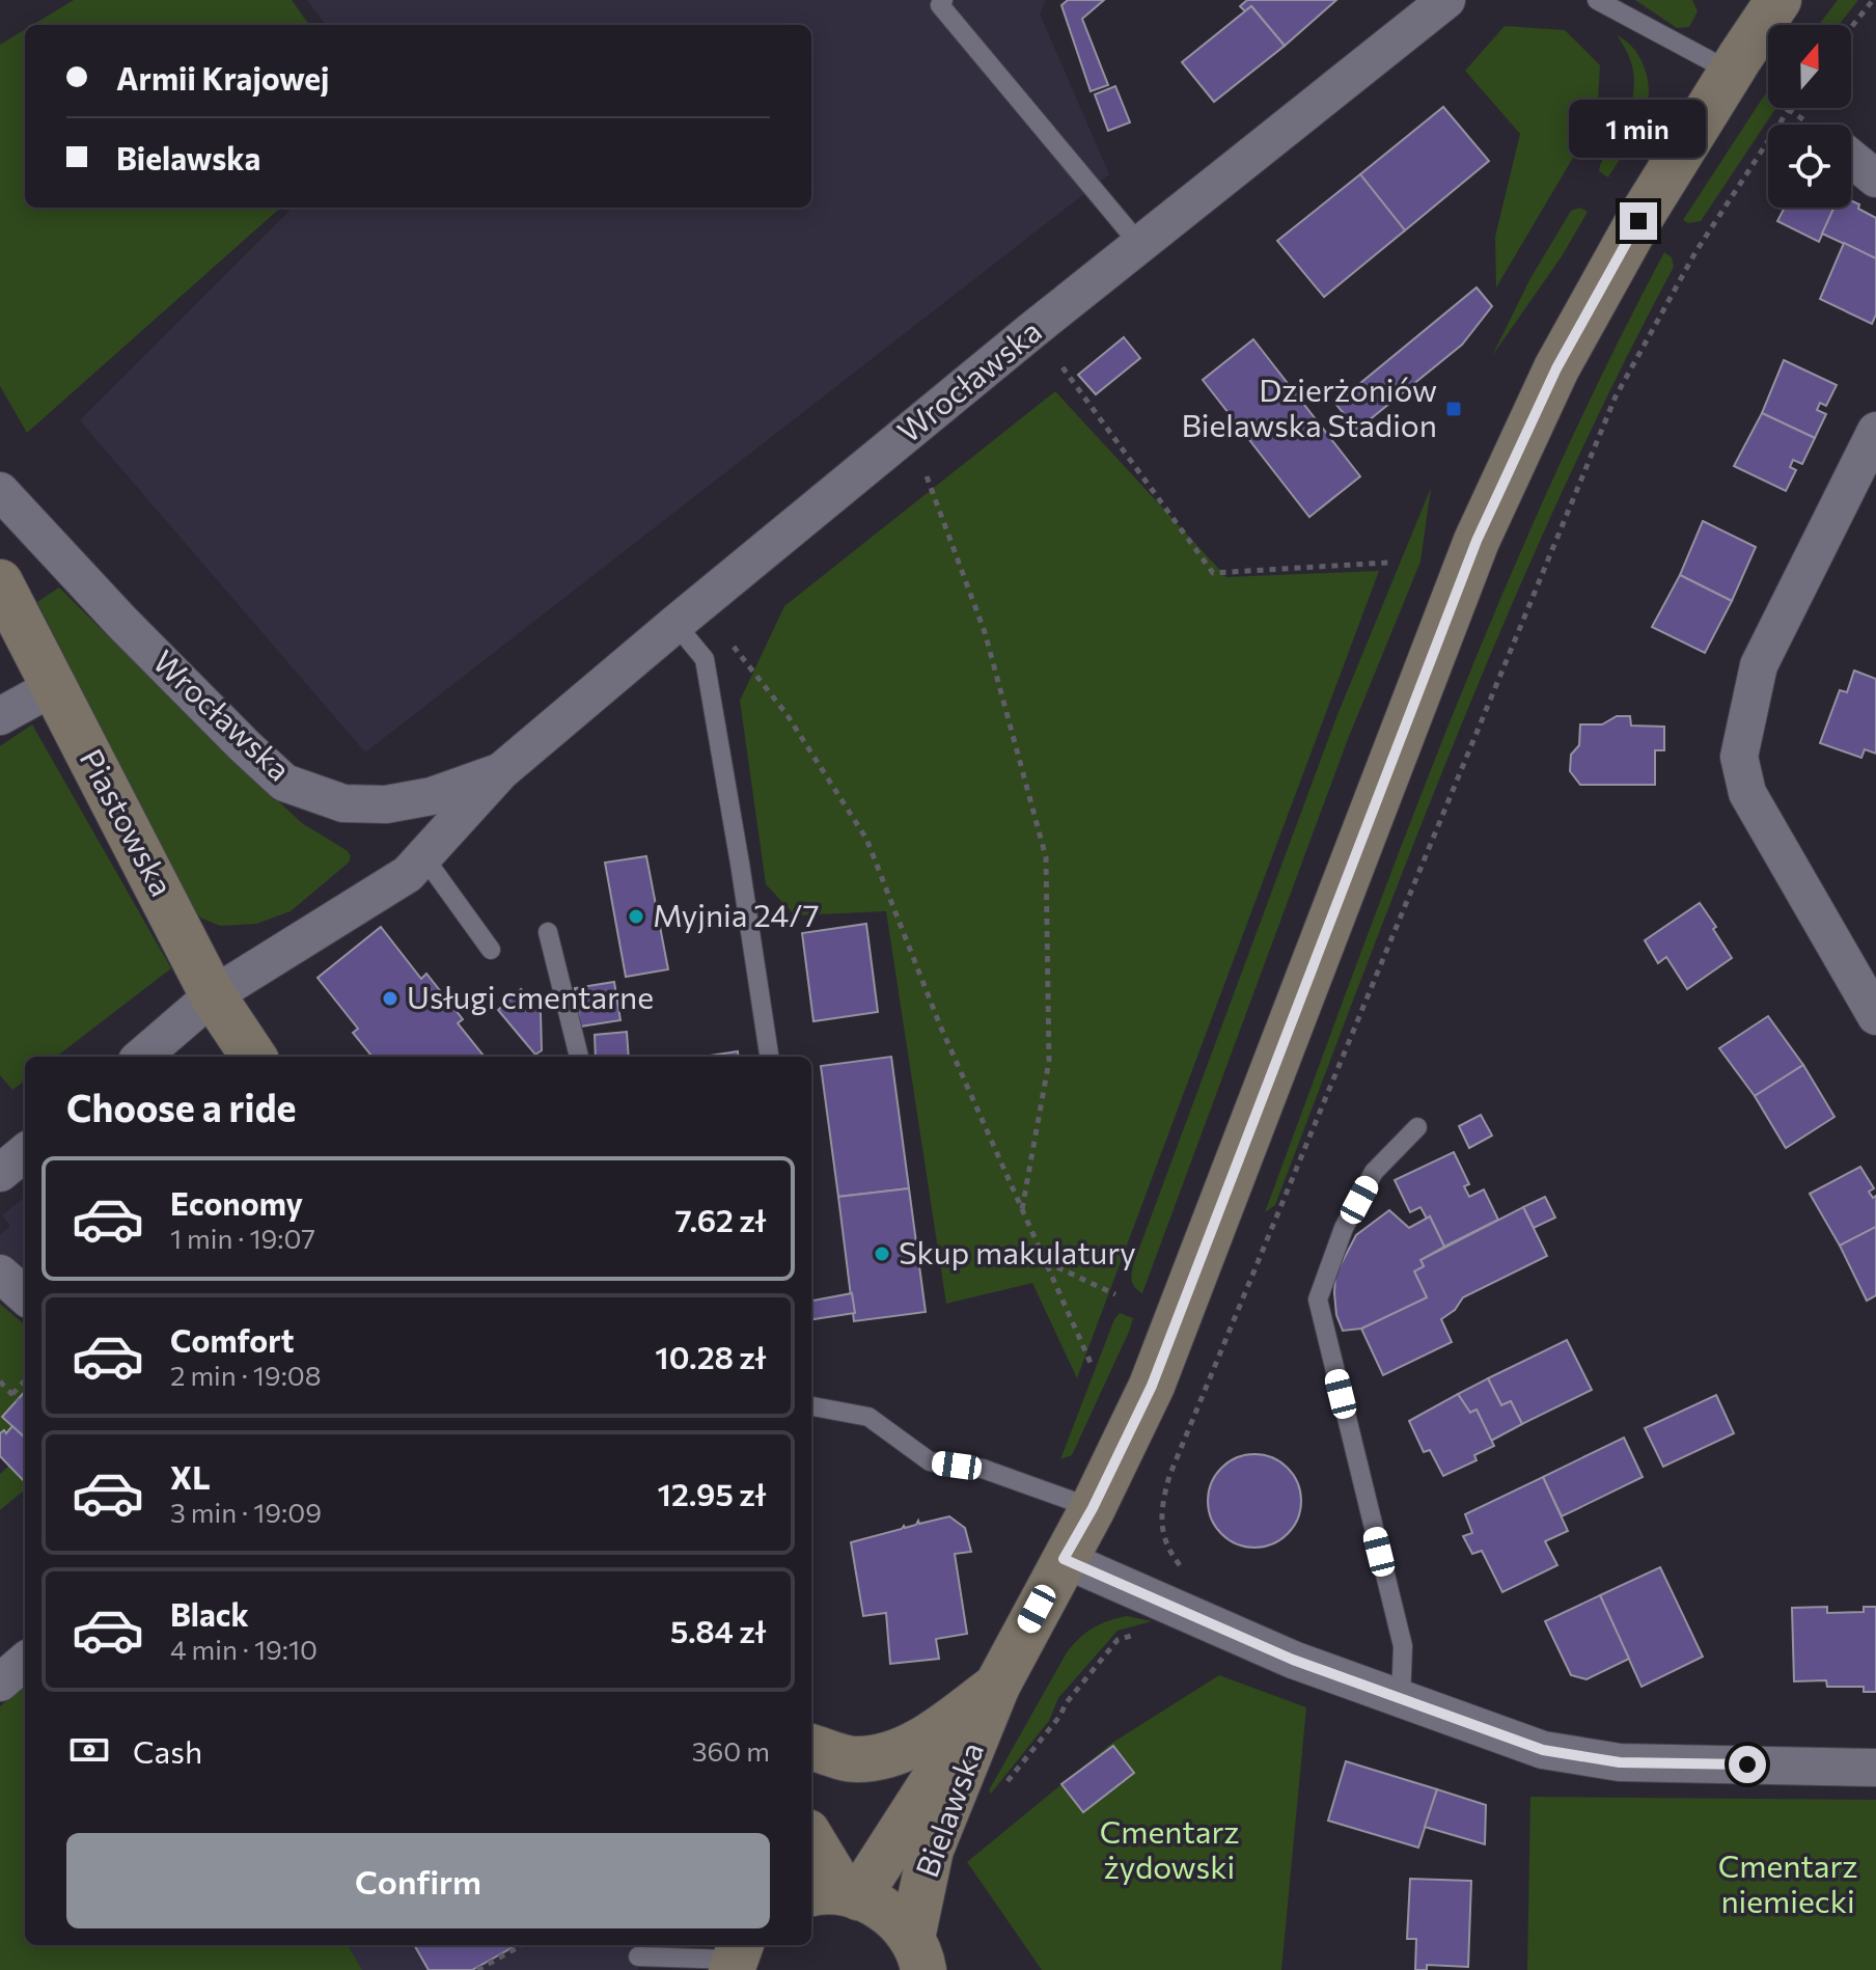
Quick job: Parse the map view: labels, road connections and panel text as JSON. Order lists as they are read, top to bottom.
{
  "streets": {
    "main road": ["Piastowska", "Bielawska"],
    "street": ["Wrocławska"]
  },
  "crossings": [
    ["Wrocławska", "Piastowska"]
  ],
  "parks": ["Cmentarz żydowski", "Cmentarz niemiecki"],
  "places": {
    "transit": ["Dzierżoniów Bielawska Stadion"],
    "other": ["Myjnia 24/7", "Usługi cmentarne", "Skup makulatury"]
  },
  "north": "top",
  "page": {
    "banner": ["Armii Krajowej", "Bielawska"],
    "bubble": "1 min",
    "heading": "Choose a ride",
    "list": [
      {
        "name": "Economy",
        "note": "1 min · 19:07",
        "value": "7.62 zł"
      },
      {
        "name": "Comfort",
        "note": "2 min · 19:08",
        "value": "10.28 zł"
      },
      {
        "name": "XL",
        "note": "3 min · 19:09",
        "value": "12.95 zł"
      },
      {
        "name": "Black",
        "note": "4 min · 19:10",
        "value": "5.84 zł"
      }
    ],
    "pay": ["Cash", "360 m"],
    "buttons": "Confirm"
  }
}
